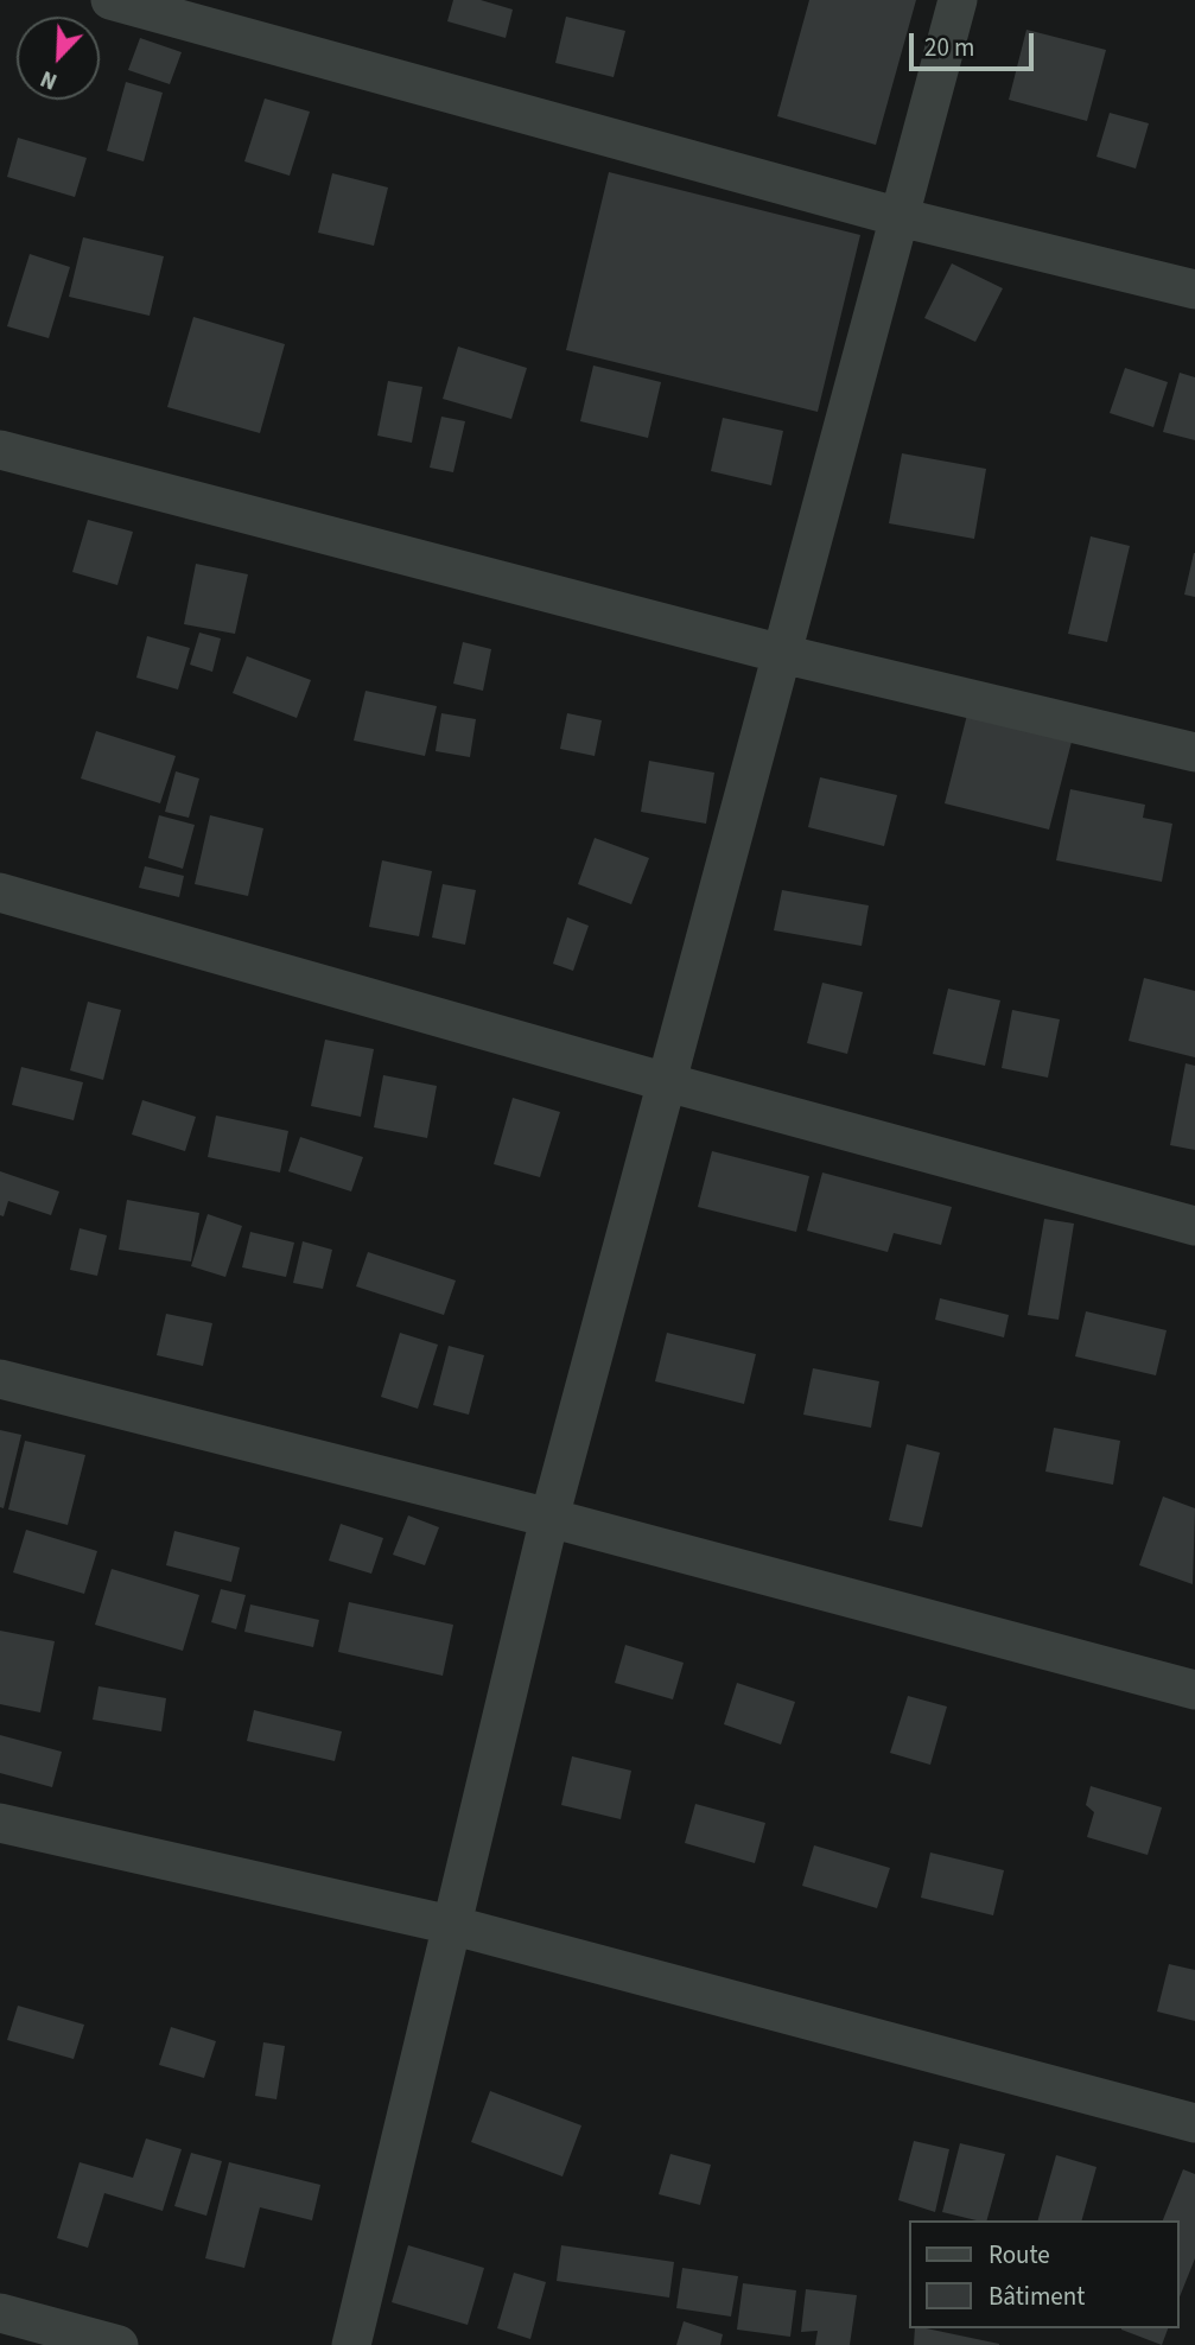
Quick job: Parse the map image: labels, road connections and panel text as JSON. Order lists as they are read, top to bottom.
{
  "legend": ["Route", "Bâtiment"],
  "scale_bar": "20 m",
  "north": "bottom left"
}
